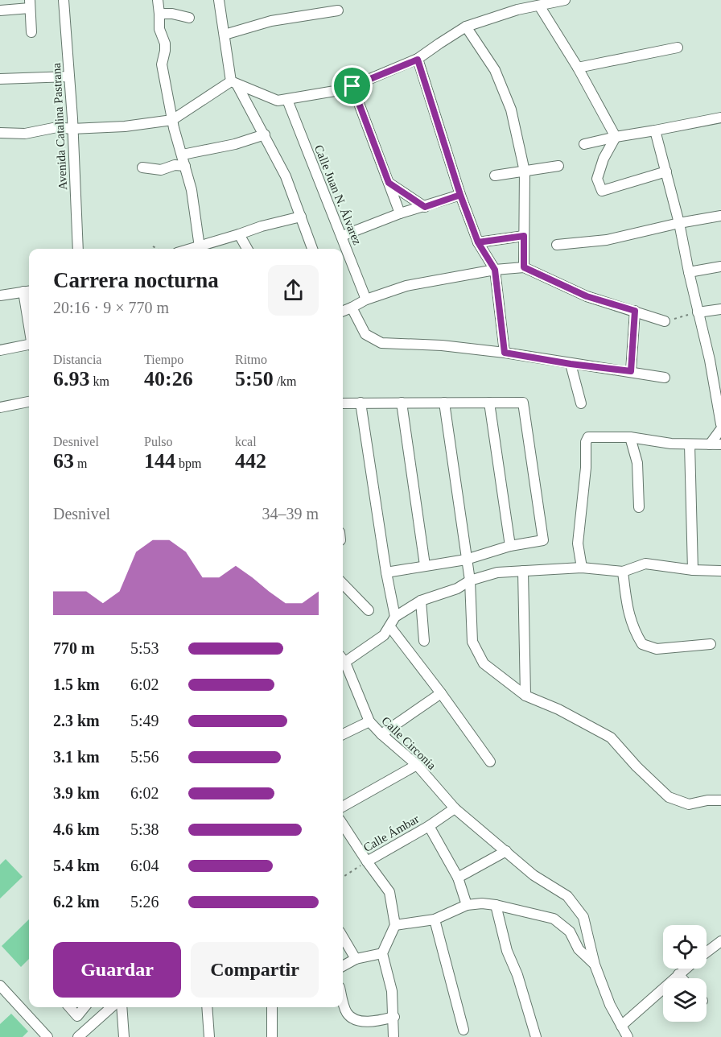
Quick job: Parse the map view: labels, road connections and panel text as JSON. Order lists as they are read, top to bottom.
{
  "streets": {
    "street": [
      "Avenida Catalina Pastrana",
      "Calle Juan N. Álvarez",
      "Calle Circonia",
      "Calle Ámbar"
    ]
  },
  "crossings": [
    ["Calle Circonia", "Calle Ámbar"]
  ],
  "page": {
    "heading": ["Carrera nocturna", "20:16 · 9 × 770 m"],
    "stats": [
      ["Distancia", "6.93 km"],
      ["Tiempo", "40:26"],
      ["Ritmo", "5:50 /km"],
      ["Desnivel", "63 m"],
      ["Pulso", "144 bpm"],
      ["kcal", "442"]
    ],
    "chart": ["Desnivel", "34–39 m"],
    "list": [
      {
        "name": "770 m",
        "note": "5:53"
      },
      {
        "name": "1.5 km",
        "note": "6:02"
      },
      {
        "name": "2.3 km",
        "note": "5:49"
      },
      {
        "name": "3.1 km",
        "note": "5:56"
      },
      {
        "name": "3.9 km",
        "note": "6:02"
      },
      {
        "name": "4.6 km",
        "note": "5:38"
      },
      {
        "name": "5.4 km",
        "note": "6:04"
      },
      {
        "name": "6.2 km",
        "note": "5:26"
      }
    ],
    "buttons": ["Guardar", "Compartir"]
  }
}
